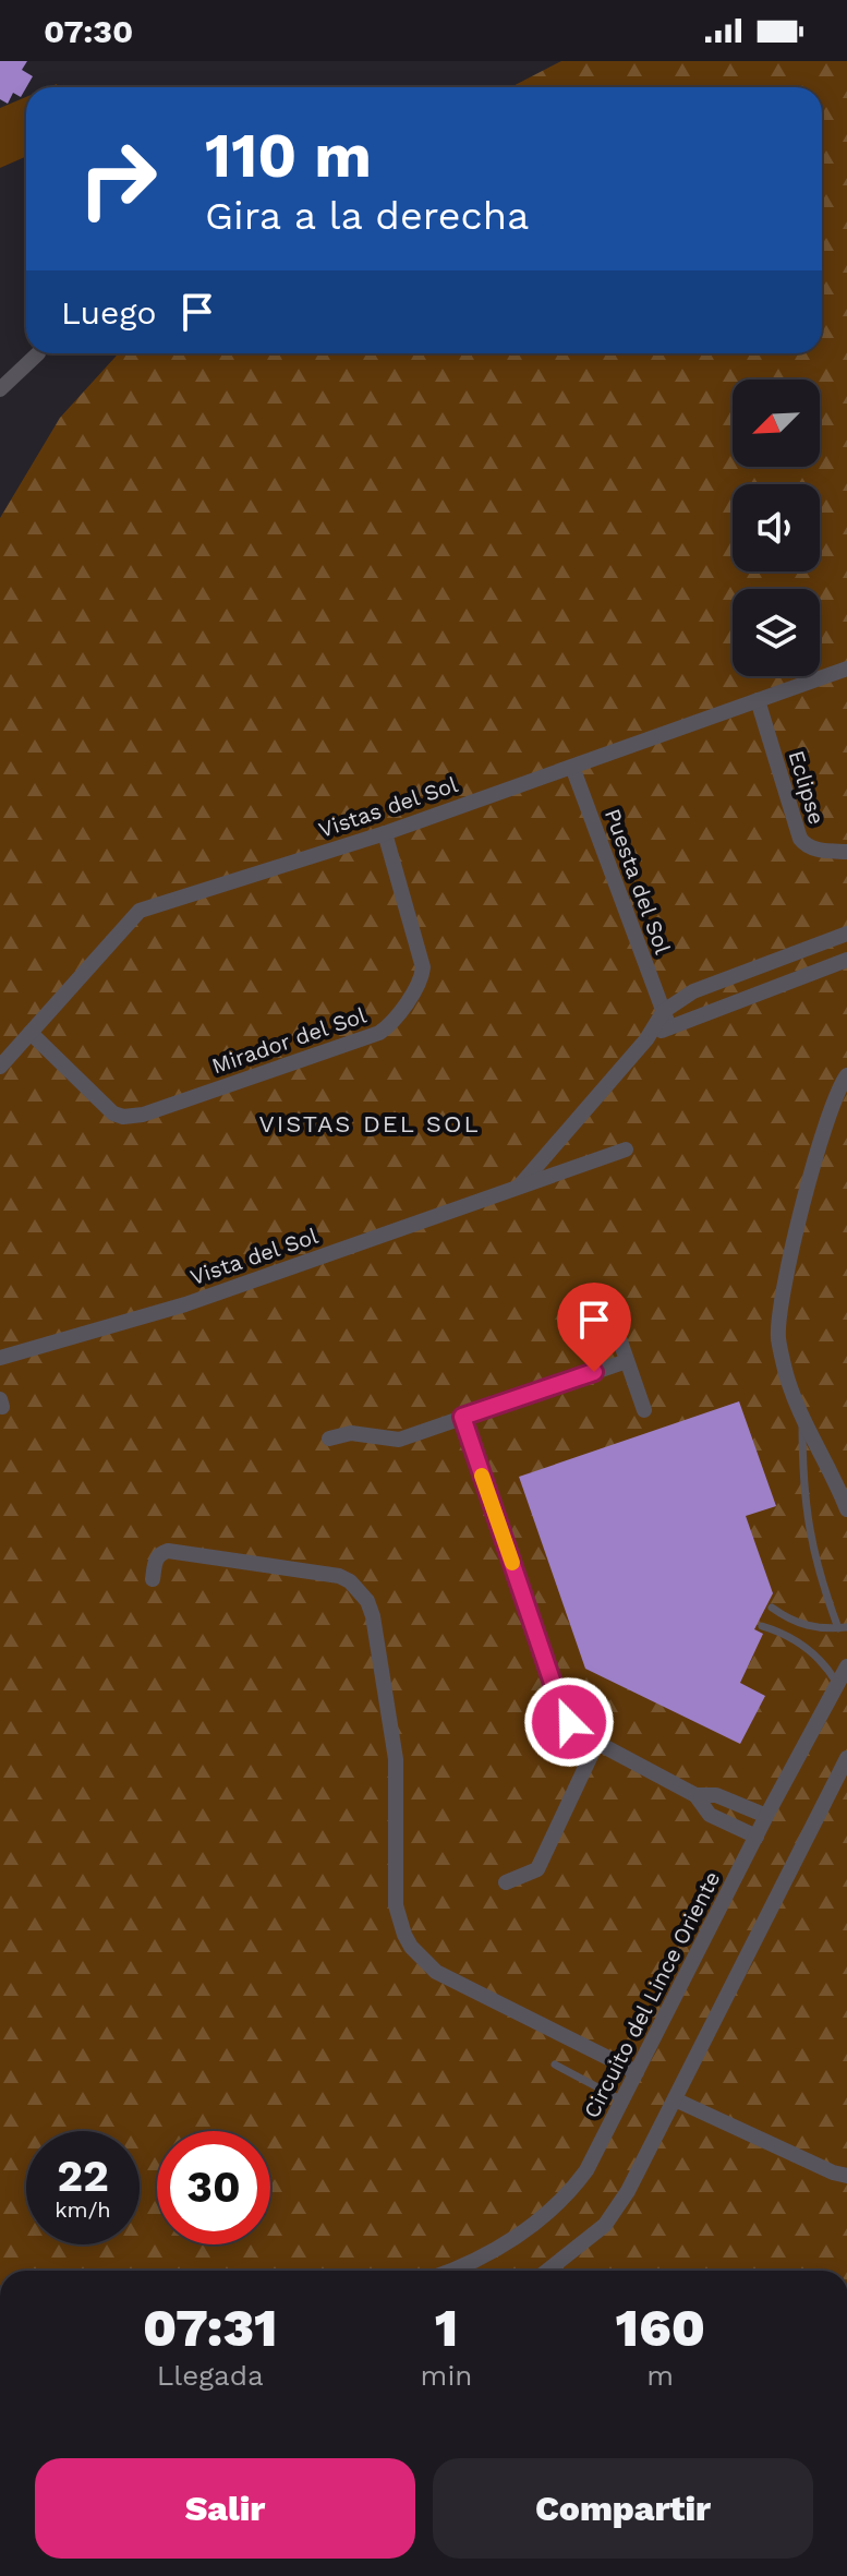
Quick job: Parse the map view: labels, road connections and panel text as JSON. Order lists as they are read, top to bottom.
{
  "streets": {
    "street": [
      "Eclipse",
      "Vistas del Sol",
      "Puesta del Sol",
      "Mirador del Sol",
      "Vista del Sol",
      "Circuito del Lince Oriente"
    ]
  },
  "crossings": [
    ["Eclipse", "Vistas del Sol"],
    ["Vistas del Sol", "Puesta del Sol"],
    ["Vistas del Sol", "Mirador del Sol"],
    ["Puesta del Sol", "Vista del Sol"]
  ],
  "districts": ["VISTAS DEL SOL"],
  "north": "bottom left",
  "page": {
    "status": "07:30",
    "turn": ["110 m", "Gira a la derecha"],
    "then": "Luego",
    "speed": "22 km/h",
    "limit": "30",
    "eta": [
      "07:31",
      "Llegada",
      "1",
      "min",
      "160",
      "m"
    ],
    "buttons": ["Salir", "Compartir"]
  }
}
